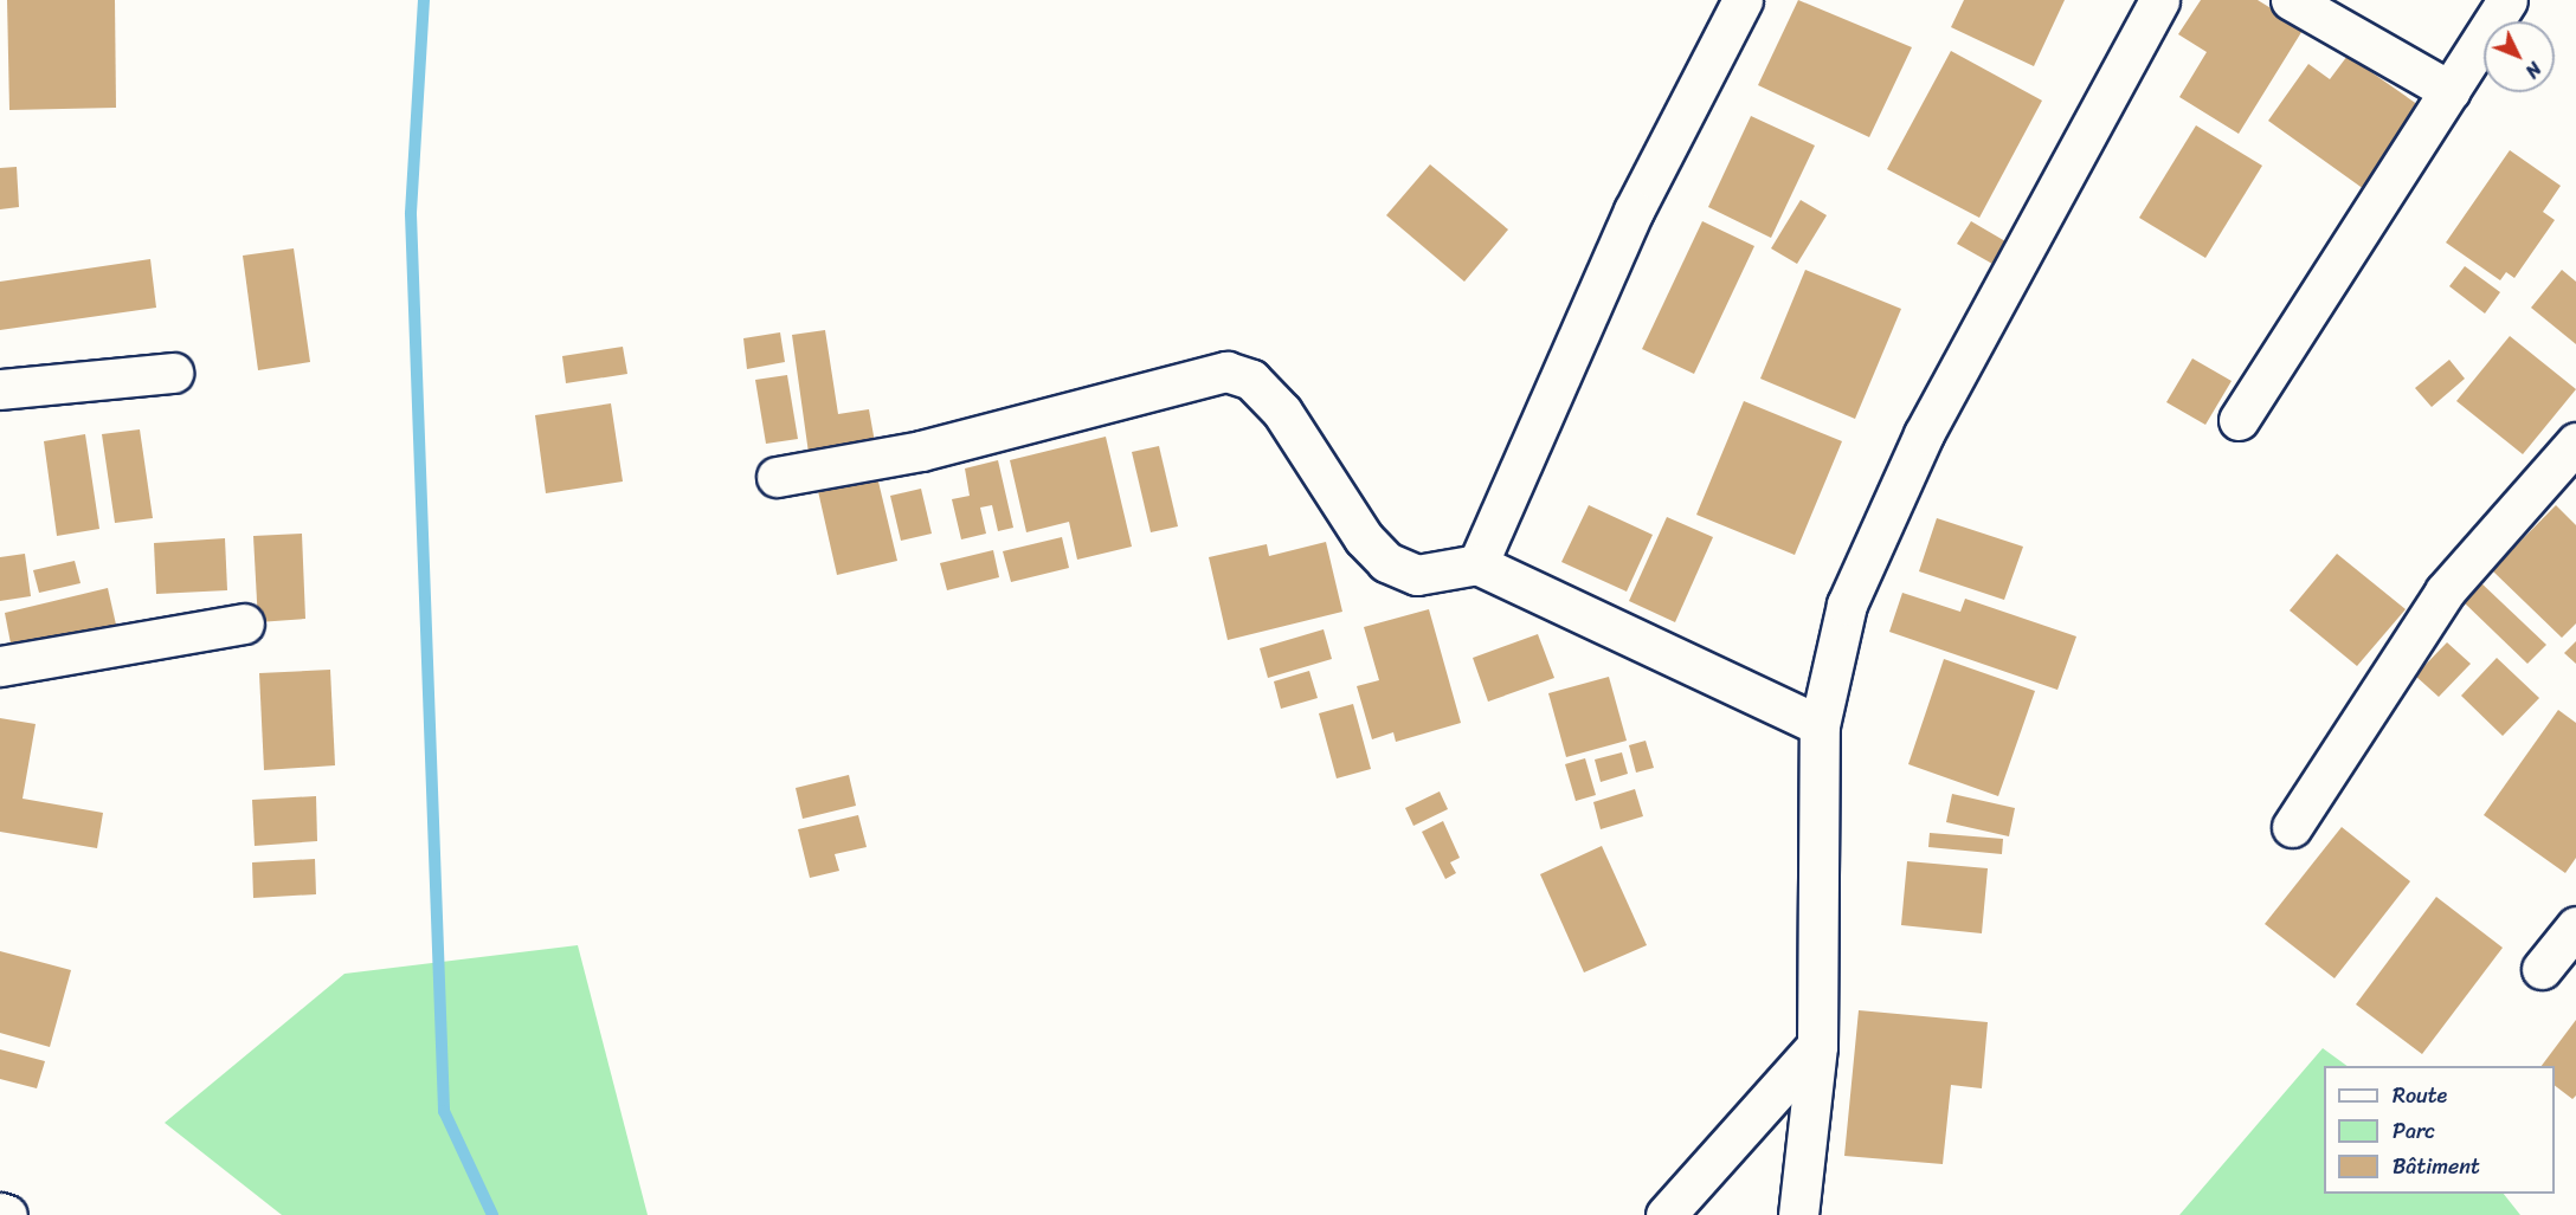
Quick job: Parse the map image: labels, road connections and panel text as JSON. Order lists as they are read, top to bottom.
{
  "legend": ["Route", "Parc", "Bâtiment"],
  "north": "bottom right"
}
